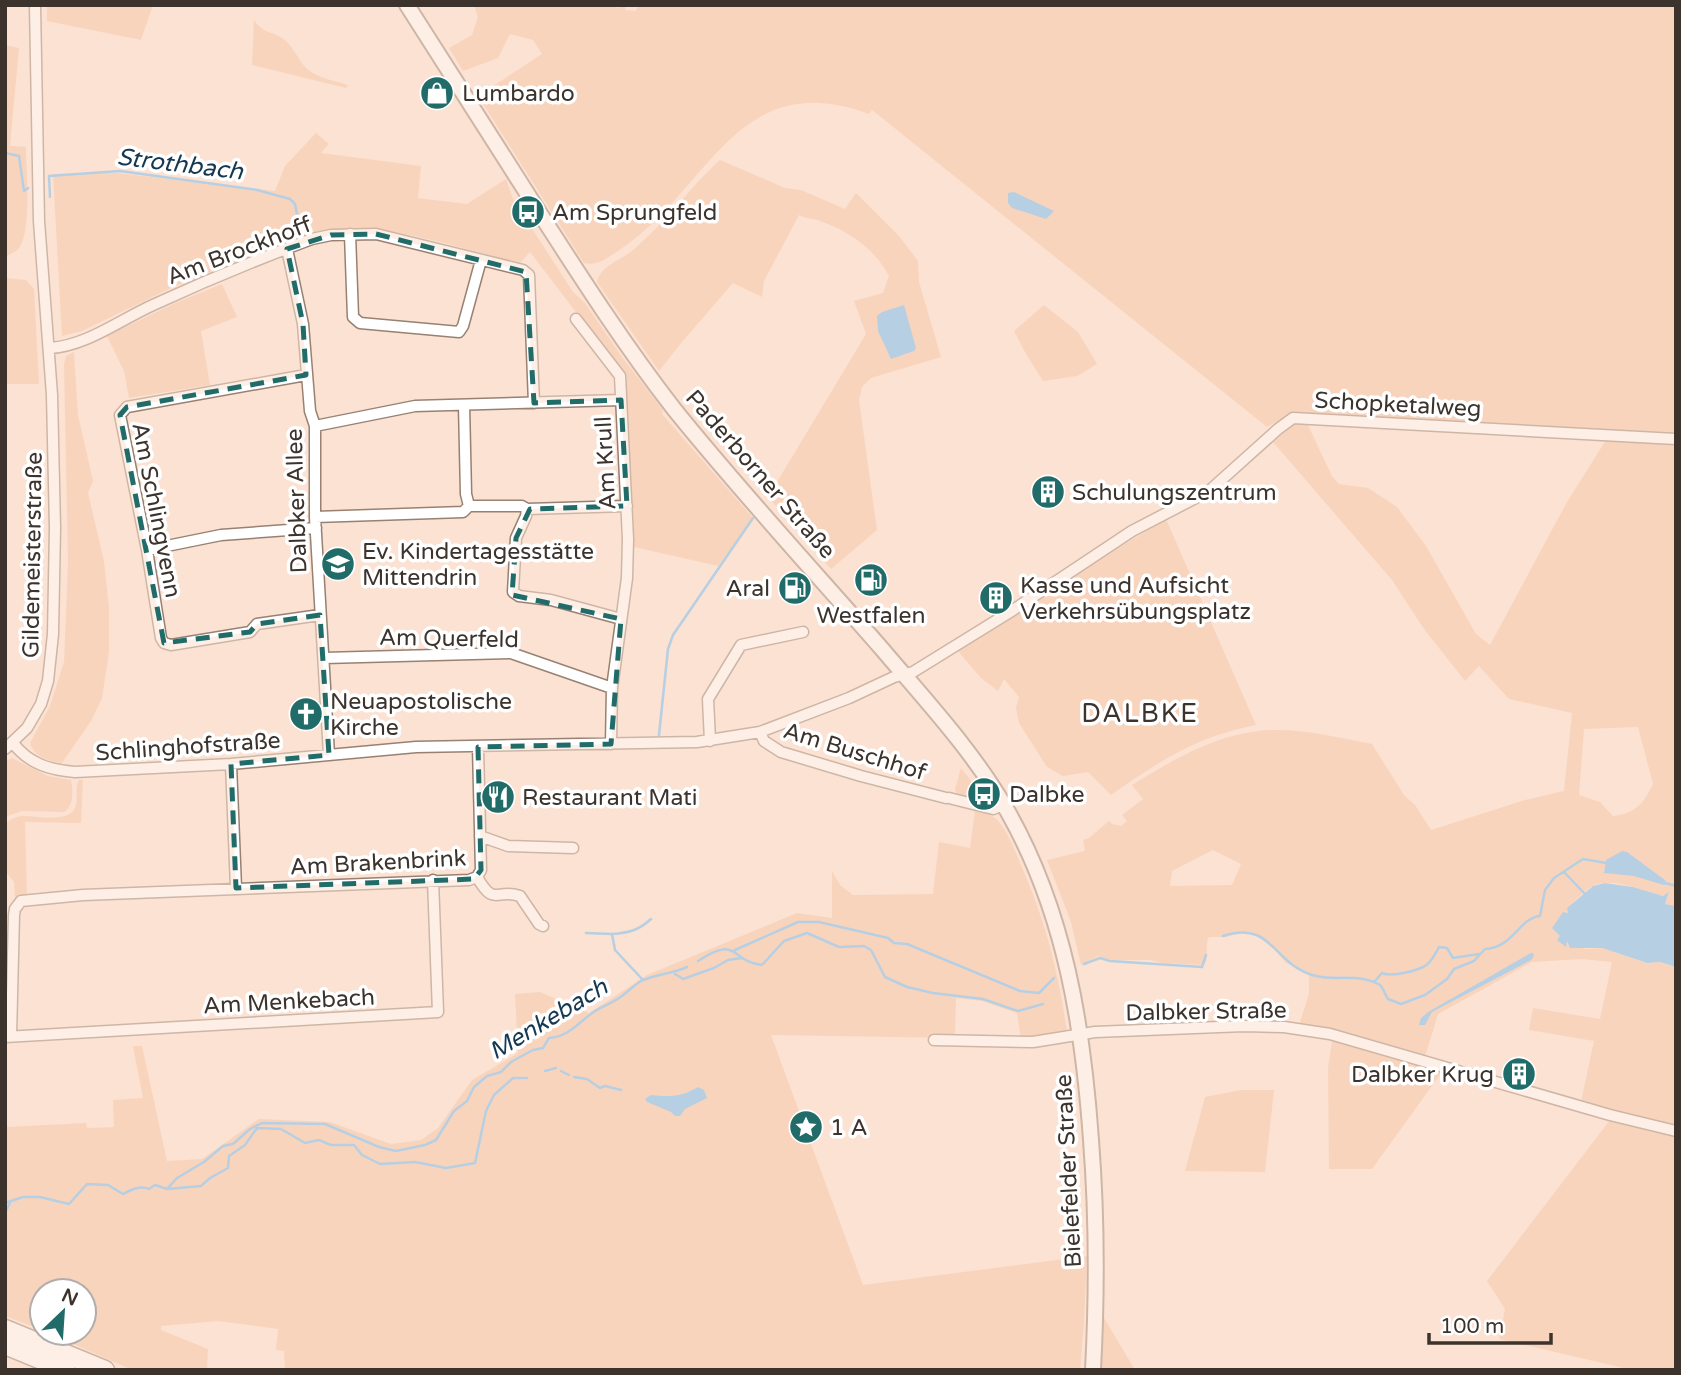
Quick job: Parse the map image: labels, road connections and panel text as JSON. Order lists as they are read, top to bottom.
{
  "streets": {
    "main road": ["Paderborner Straße", "Bielefelder Straße"],
    "street": [
      "Am Brockhoff",
      "Schopketalweg",
      "Am Krull",
      "Dalbker Allee",
      "Am Schlingvenn",
      "Gildemeisterstraße",
      "Am Querfeld",
      "Schlinghofstraße",
      "Am Buschhof",
      "Am Brakenbrink",
      "Am Menkebach",
      "Dalbker Straße"
    ]
  },
  "crossings": [
    ["Am Brockhoff", "Dalbker Allee"],
    ["Am Brockhoff", "Gildemeisterstraße"],
    ["Schopketalweg", "Paderborner Straße"],
    ["Schopketalweg", "Schlinghofstraße"],
    ["Am Krull", "Am Querfeld"],
    ["Am Krull", "Schlinghofstraße"],
    ["Paderborner Straße", "Schlinghofstraße"],
    ["Paderborner Straße", "Am Buschhof"],
    ["Paderborner Straße", "Bielefelder Straße"],
    ["Dalbker Allee", "Am Schlingvenn"],
    ["Dalbker Allee", "Am Querfeld"],
    ["Dalbker Allee", "Schlinghofstraße"],
    ["Gildemeisterstraße", "Schlinghofstraße"],
    ["Schlinghofstraße", "Am Buschhof"],
    ["Schlinghofstraße", "Am Brakenbrink"],
    ["Am Brakenbrink", "Am Menkebach"],
    ["Dalbker Straße", "Bielefelder Straße"]
  ],
  "districts": ["DALBKE"],
  "water": ["Strothbach", "Menkebach"],
  "places": {
    "shop": ["Lumbardo"],
    "bus stop": ["Am Sprungfeld", "Dalbke"],
    "building": ["Schulungszentrum", "Kasse und Aufsicht Verkehrsübungsplatz", "Dalbker Krug"],
    "school or university": ["Ev. Kindertagesstätte Mittendrin"],
    "fuel station": ["Westfalen", "Aral"],
    "church": ["Neuapostolische Kirche"],
    "restaurant": ["Restaurant Mati"],
    "place": ["1 A"]
  },
  "scale_bar": "100 m",
  "north": "top right"
}
